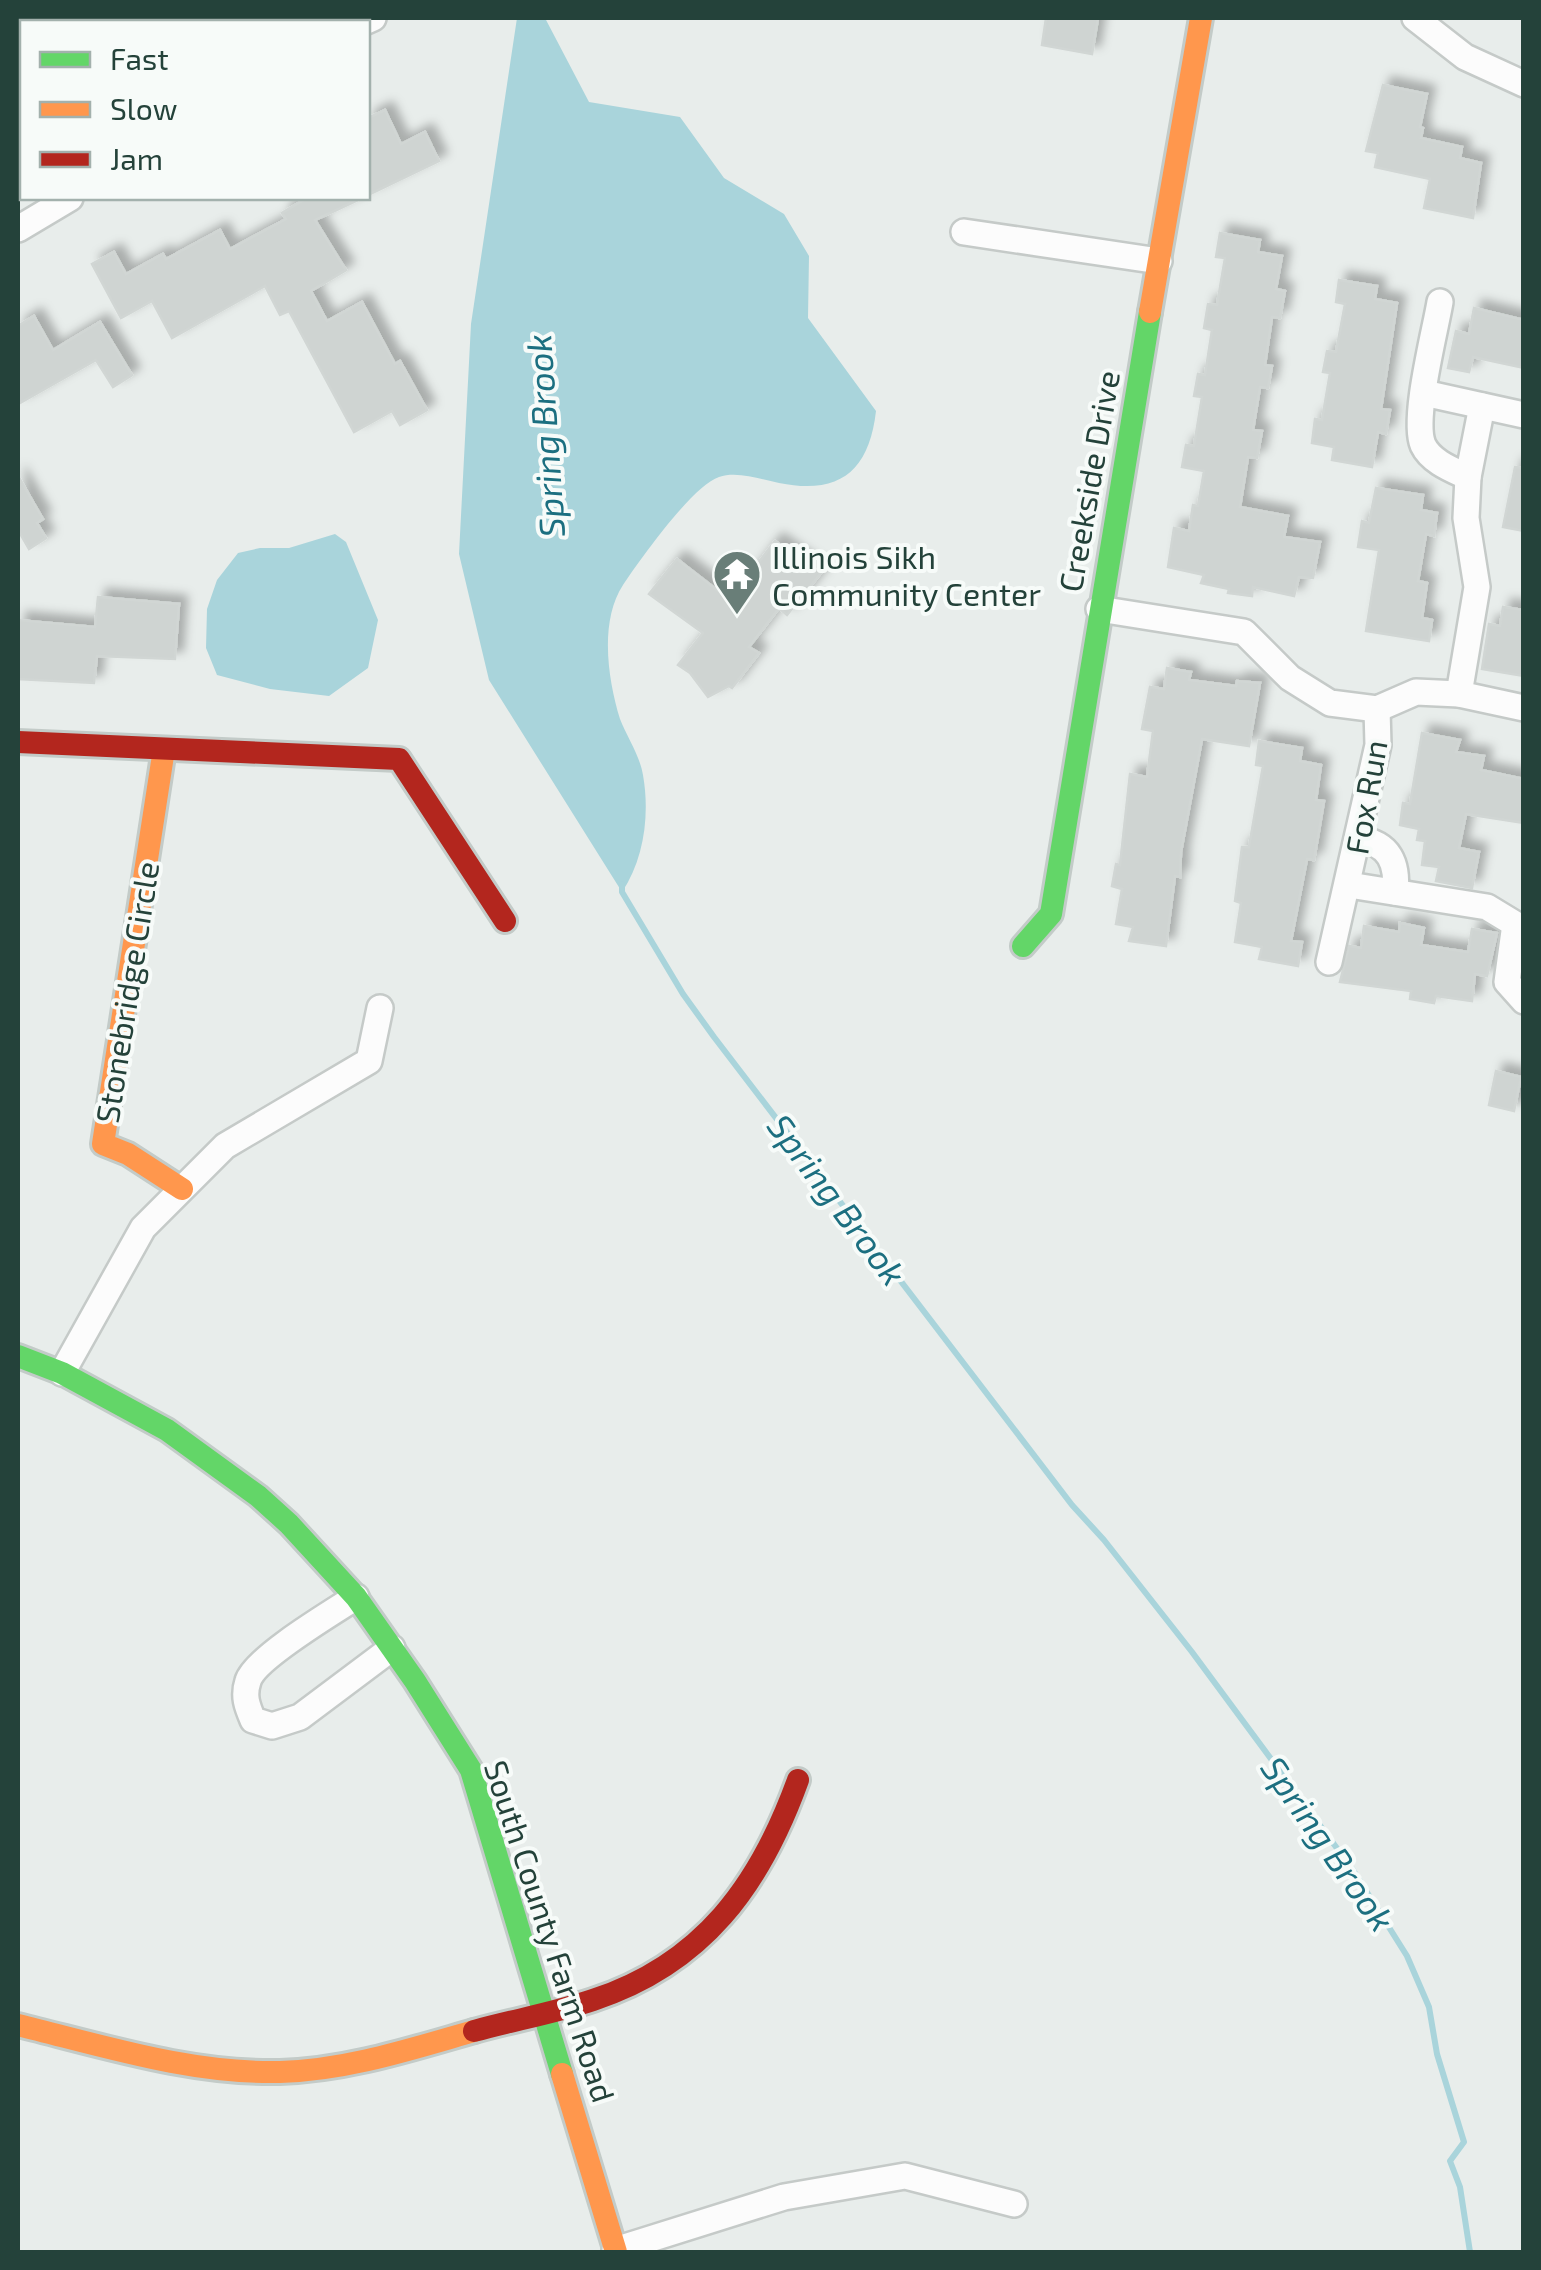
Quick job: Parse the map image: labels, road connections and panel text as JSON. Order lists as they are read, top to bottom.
{
  "streets": {
    "street": [
      "Creekside Drive",
      "Fox Run",
      "Stonebridge Circle",
      "South County Farm Road"
    ]
  },
  "water": ["Spring Brook"],
  "places": {
    "temple": ["Illinois Sikh Community Center"]
  },
  "legend": ["Fast", "Slow", "Jam"]
}
